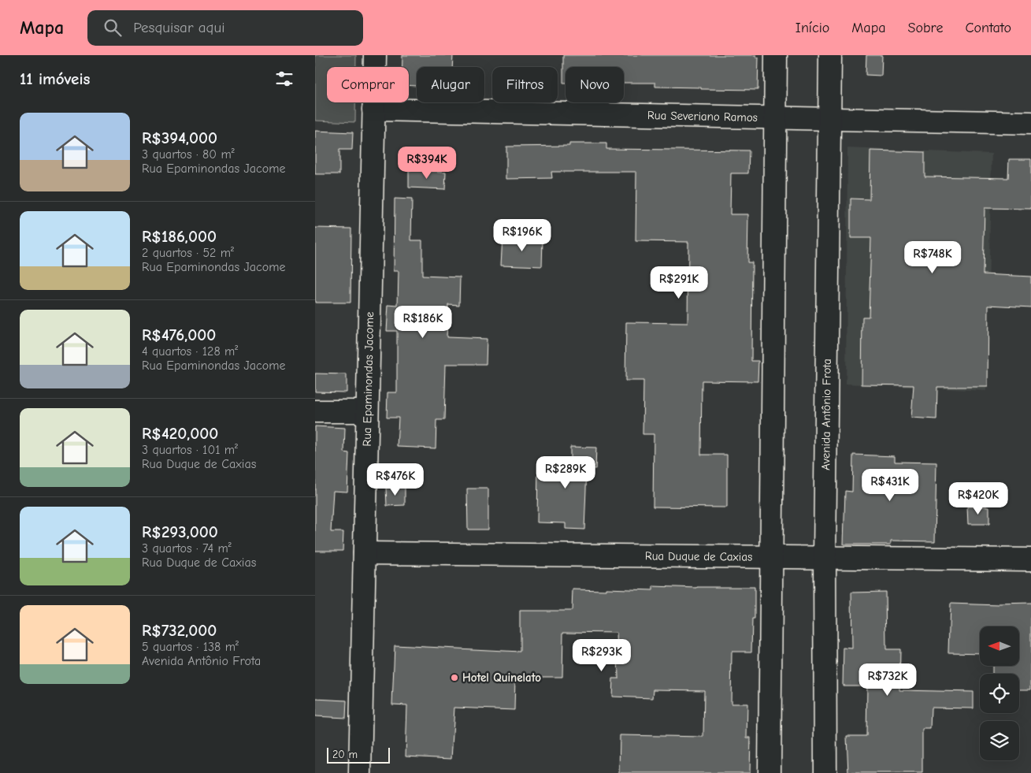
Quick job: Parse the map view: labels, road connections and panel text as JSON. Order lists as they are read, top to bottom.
{
  "streets": {
    "street": [
      "Rua Severiano Ramos",
      "Rua Epaminondas Jacome",
      "Avenida Antônio Frota",
      "Rua Duque de Caxias"
    ]
  },
  "crossings": [
    ["Rua Severiano Ramos", "Rua Epaminondas Jacome"],
    ["Rua Severiano Ramos", "Avenida Antônio Frota"],
    ["Rua Epaminondas Jacome", "Rua Duque de Caxias"],
    ["Avenida Antônio Frota", "Rua Duque de Caxias"]
  ],
  "places": ["Hotel Quinelato"],
  "scale_bar": "20 m",
  "north": "left",
  "page": {
    "header": "Mapa",
    "search": "Pesquisar aqui",
    "nav": [
      "Início",
      "Mapa",
      "Sobre",
      "Contato"
    ],
    "heading": "11 imóveis",
    "chip": [
      "Comprar",
      "Alugar",
      "Filtros",
      "Novo"
    ],
    "list": [
      {
        "name": "R$394,000",
        "note": "3 quartos · 80 m² · Rua Epaminondas Jacome"
      },
      {
        "name": "R$186,000",
        "note": "2 quartos · 52 m² · Rua Epaminondas Jacome"
      },
      {
        "name": "R$476,000",
        "note": "4 quartos · 128 m² · Rua Epaminondas Jacome"
      },
      {
        "name": "R$420,000",
        "note": "3 quartos · 101 m² · Rua Duque de Caxias"
      },
      {
        "name": "R$293,000",
        "note": "3 quartos · 74 m² · Rua Duque de Caxias"
      },
      {
        "name": "R$732,000",
        "note": "5 quartos · 138 m² · Avenida Antônio Frota"
      }
    ],
    "price": [
      "R$394K",
      "R$196K",
      "R$748K",
      "R$291K",
      "R$186K",
      "R$289K",
      "R$476K",
      "R$431K",
      "R$420K",
      "R$293K",
      "R$732K"
    ],
    "scale": "20 m"
  }
}
